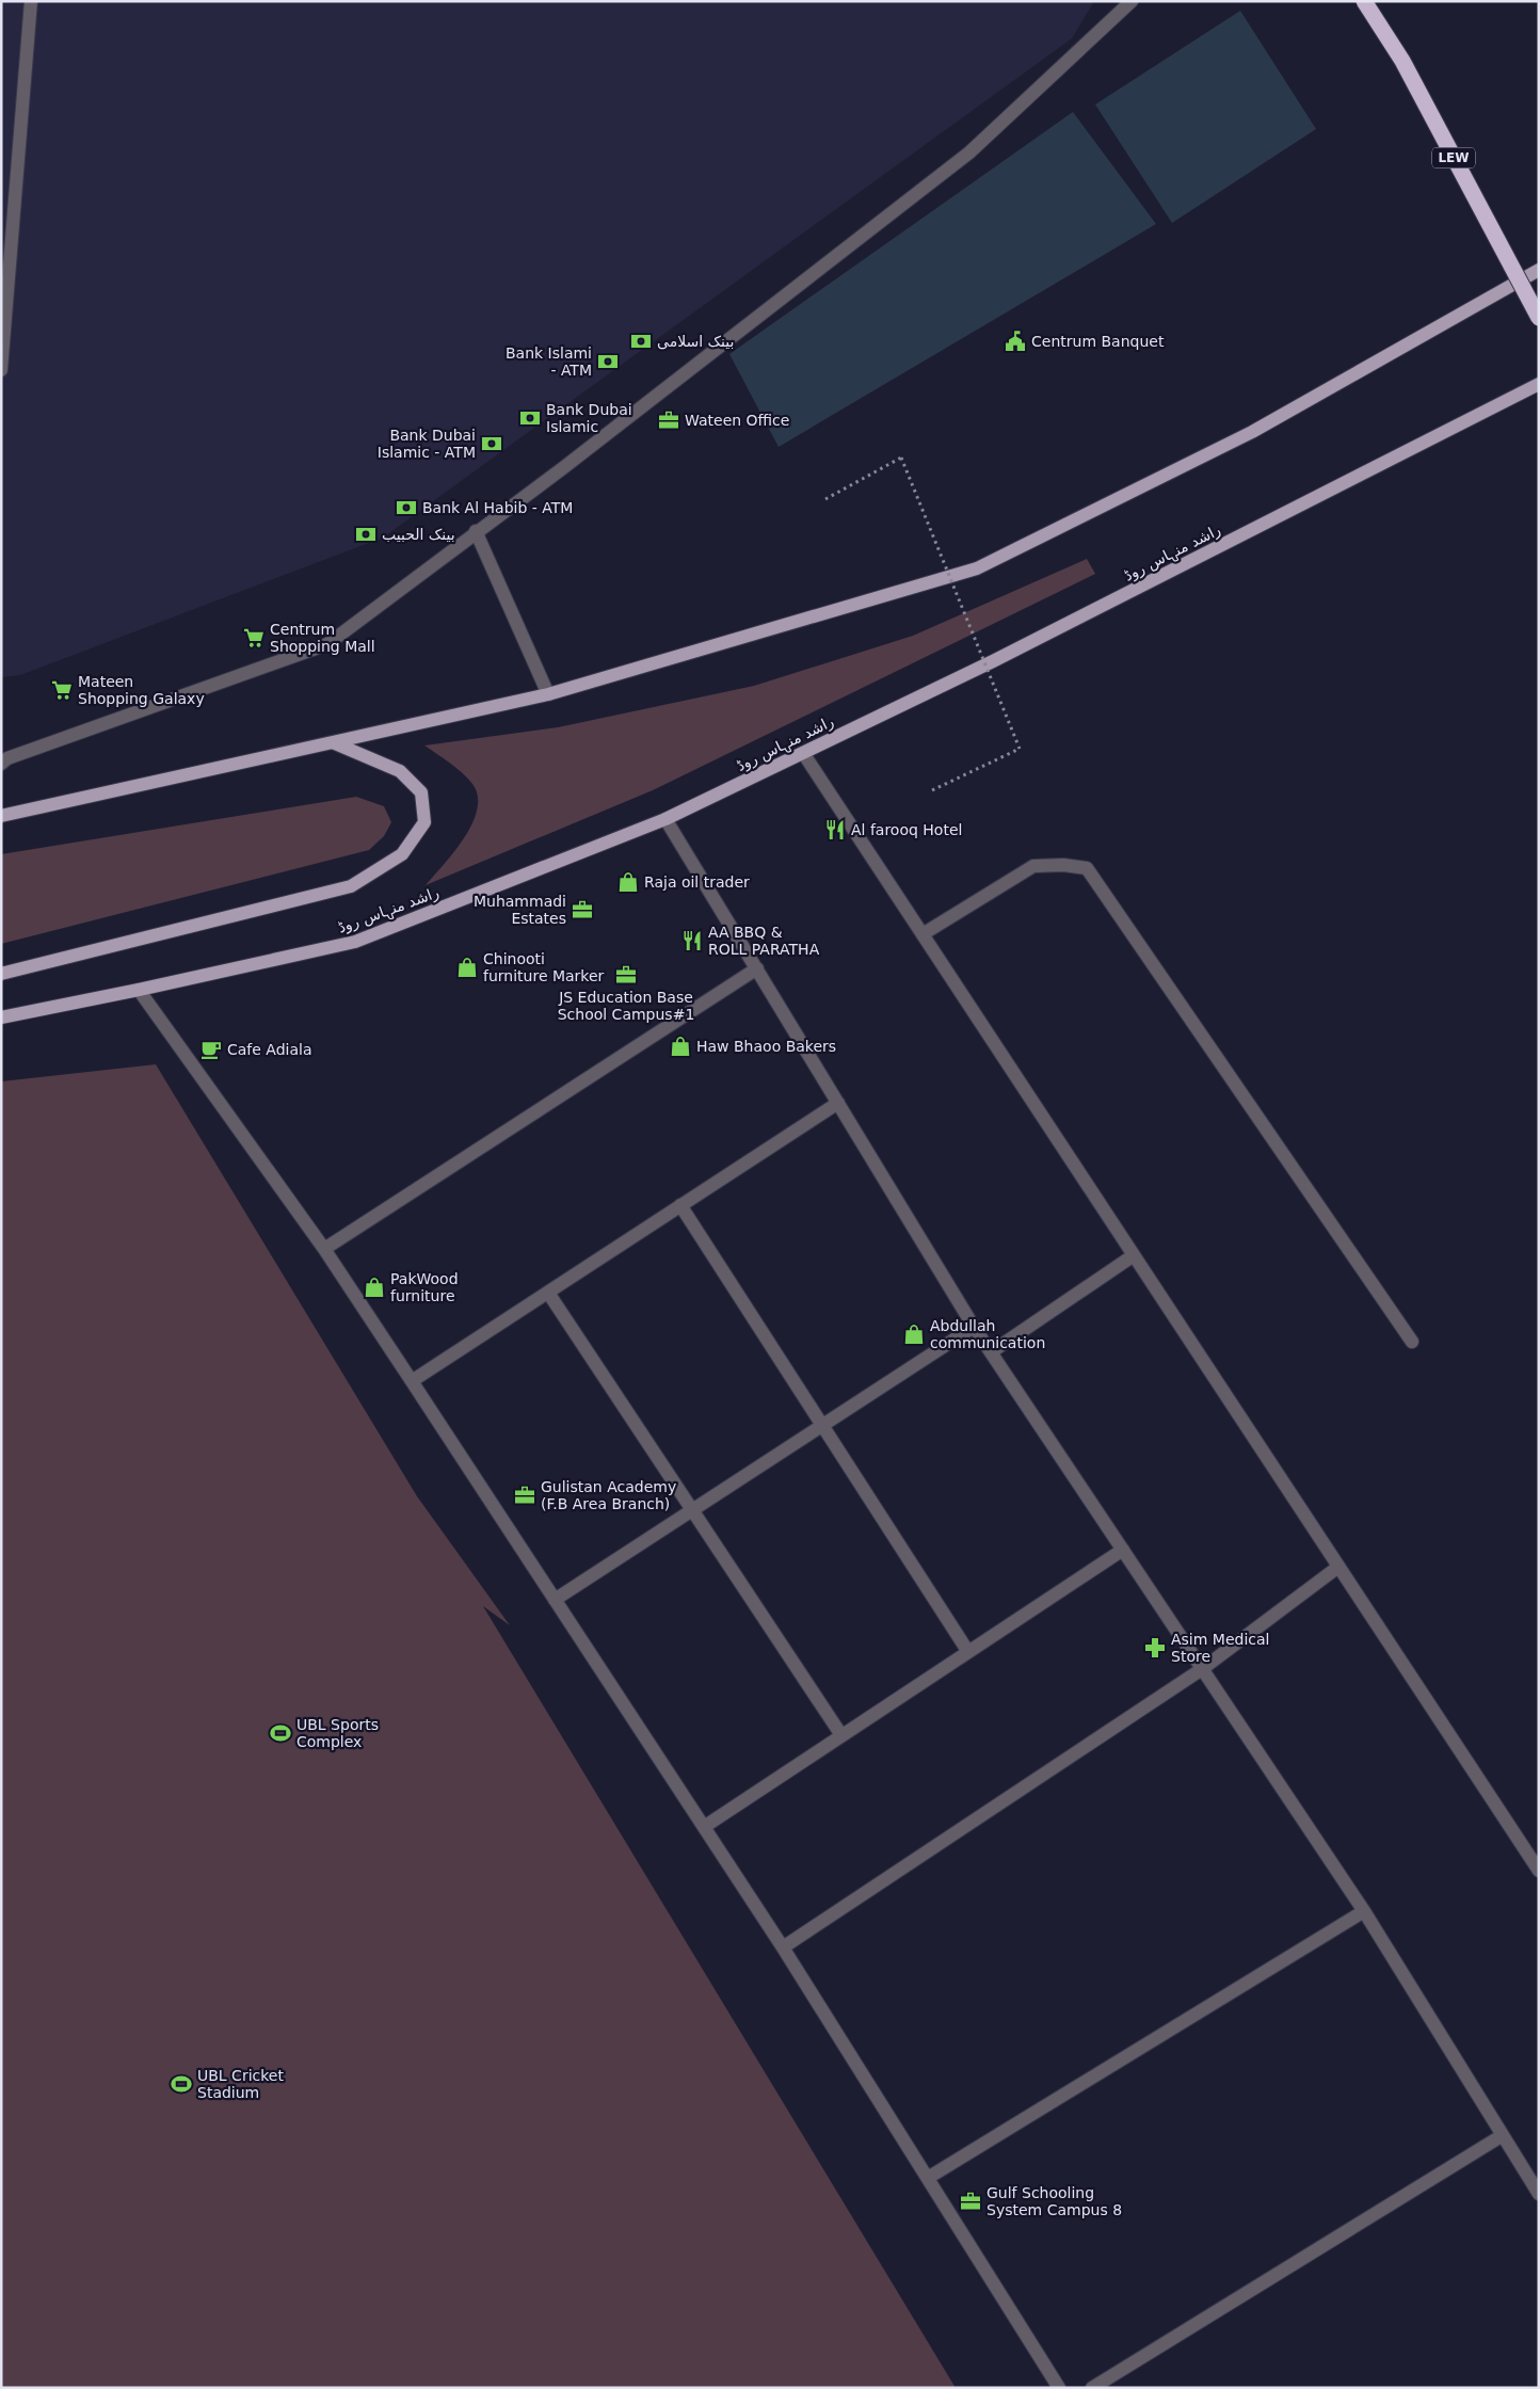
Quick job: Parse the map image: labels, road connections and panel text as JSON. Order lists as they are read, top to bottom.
{
  "streets": {
    "highway": ["LEW"],
    "main road": ["راشد منہاس روڈ"]
  },
  "places": {
    "bank": [
      "بینک اسلامی",
      "Bank Islami - ATM",
      "Bank Dubai Islamic",
      "Bank Dubai Islamic - ATM",
      "Bank Al Habib - ATM",
      "بينک الحبيب"
    ],
    "public building": ["Centrum Banquet"],
    "office": [
      "Wateen Office",
      "Muhammadi Estates",
      "JS Education Base School Campus#1",
      "Gulistan Academy (F.B Area Branch)",
      "Gulf Schooling System Campus 8"
    ],
    "supermarket": ["Centrum Shopping Mall", "Mateen Shopping Galaxy"],
    "restaurant": ["Al farooq Hotel", "AA BBQ & ROLL PARATHA"],
    "shop": [
      "Raja oil trader",
      "Chinooti furniture Marker",
      "Haw Bhaoo Bakers",
      "PakWood furniture",
      "Abdullah communication"
    ],
    "cafe": ["Cafe Adiala"],
    "pharmacy": ["Asim Medical Store"],
    "sports": ["UBL Sports Complex", "UBL Cricket Stadium"]
  }
}
